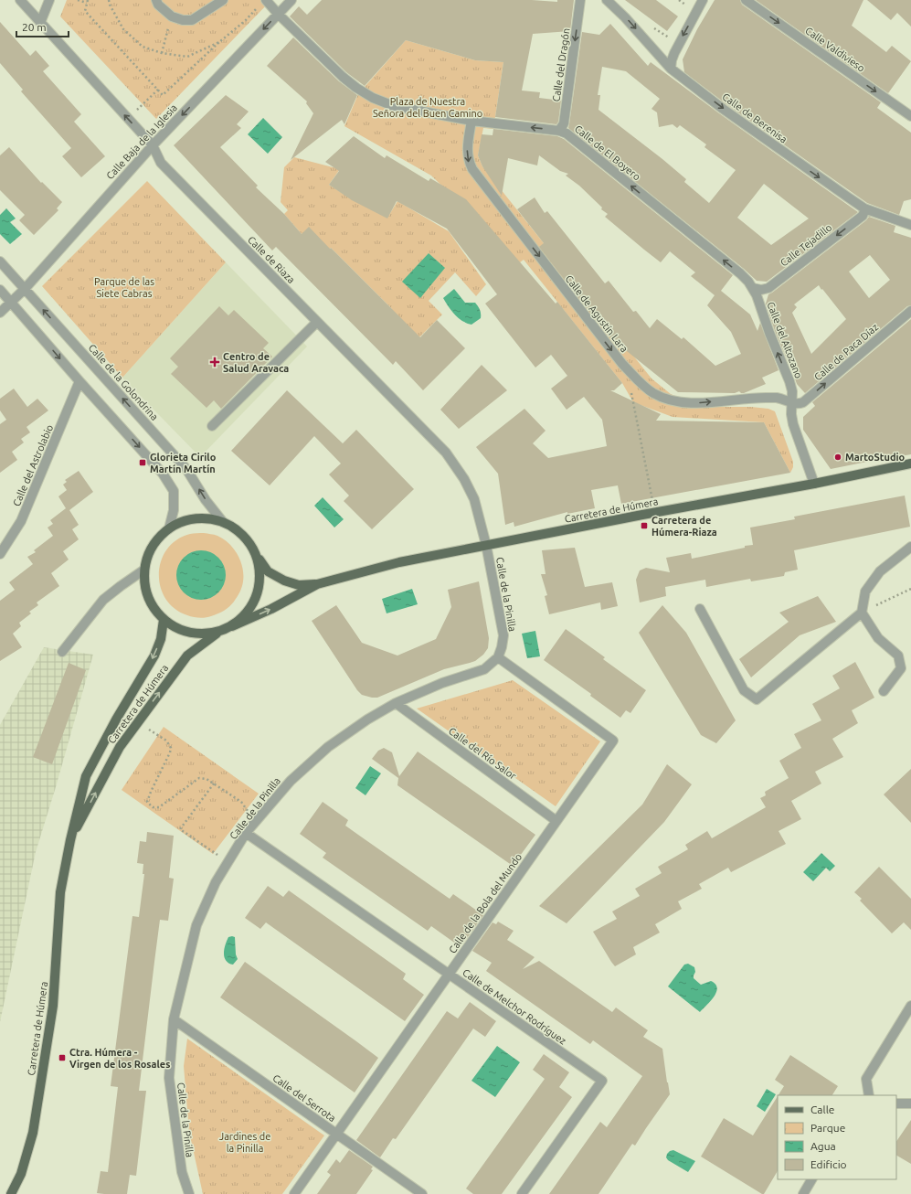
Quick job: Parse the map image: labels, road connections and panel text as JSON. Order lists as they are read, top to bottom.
{
  "streets": {
    "main road": ["Carretera de Húmera"],
    "street": [
      "Calle Valdivieso",
      "Calle del Dragón",
      "Calle de Berenisa",
      "Calle Baja de la Iglesia",
      "Calle de El Boyero",
      "Calle Tejadillo",
      "Calle de Riaza",
      "Calle de Agustín Lara",
      "Calle del Altozano",
      "Calle de Paca Díaz",
      "Calle de la Golondrina",
      "Calle del Astrolabio",
      "Calle de la Pinilla",
      "Calle del Río Salor",
      "Calle de la Bola del Mundo",
      "Calle de Melchor Rodríguez",
      "Calle del Serrota"
    ]
  },
  "crossings": [
    ["Calle del Dragón", "Calle de El Boyero"],
    ["Calle de Berenisa", "Calle Tejadillo"],
    ["Calle Baja de la Iglesia", "Calle de El Boyero"],
    ["Calle Baja de la Iglesia", "Calle de Riaza"],
    ["Calle Baja de la Iglesia", "Calle de la Golondrina"],
    ["Calle de El Boyero", "Calle Tejadillo"],
    ["Calle de El Boyero", "Calle de Agustín Lara"],
    ["Calle de El Boyero", "Calle del Altozano"],
    ["Calle Tejadillo", "Calle del Altozano"],
    ["Calle de Riaza", "Carretera de Húmera"],
    ["Calle de Riaza", "Calle de la Pinilla"],
    ["Calle de Agustín Lara", "Calle del Altozano"],
    ["Calle de Agustín Lara", "Calle de Paca Díaz"],
    ["Calle del Altozano", "Calle de Paca Díaz"],
    ["Calle del Altozano", "Carretera de Húmera"],
    ["Calle de la Golondrina", "Carretera de Húmera"],
    ["Carretera de Húmera", "Calle de la Pinilla"],
    ["Calle de la Pinilla", "Calle del Río Salor"],
    ["Calle de la Pinilla", "Calle de la Bola del Mundo"],
    ["Calle de la Pinilla", "Calle de Melchor Rodríguez"],
    ["Calle de la Pinilla", "Calle del Serrota"],
    ["Calle del Río Salor", "Calle de la Bola del Mundo"],
    ["Calle de la Bola del Mundo", "Calle de Melchor Rodríguez"],
    ["Calle de la Bola del Mundo", "Calle del Serrota"]
  ],
  "one_way": [
    "Calle Valdivieso",
    "Calle del Dragón",
    "Calle de Berenisa",
    "Calle Baja de la Iglesia",
    "Calle de El Boyero",
    "Calle Tejadillo",
    "Calle de Agustín Lara",
    "Calle del Altozano",
    "Calle de Paca Díaz"
  ],
  "parks": ["Plaza de Nuestra Señora del Buen Camino", "Parque de las Siete Cabras", "Jardines de la Pinilla"],
  "places": {
    "health": ["Centro de Salud Aravaca"],
    "other": ["MartoStudio"],
    "transit": ["Glorieta Cirilo Martín Martín", "Carretera de Húmera-Riaza", "Ctra. Húmera - Virgen de los Rosales"]
  },
  "legend": [
    "Calle",
    "Parque",
    "Agua",
    "Edificio"
  ],
  "scale_bar": "20 m"
}
